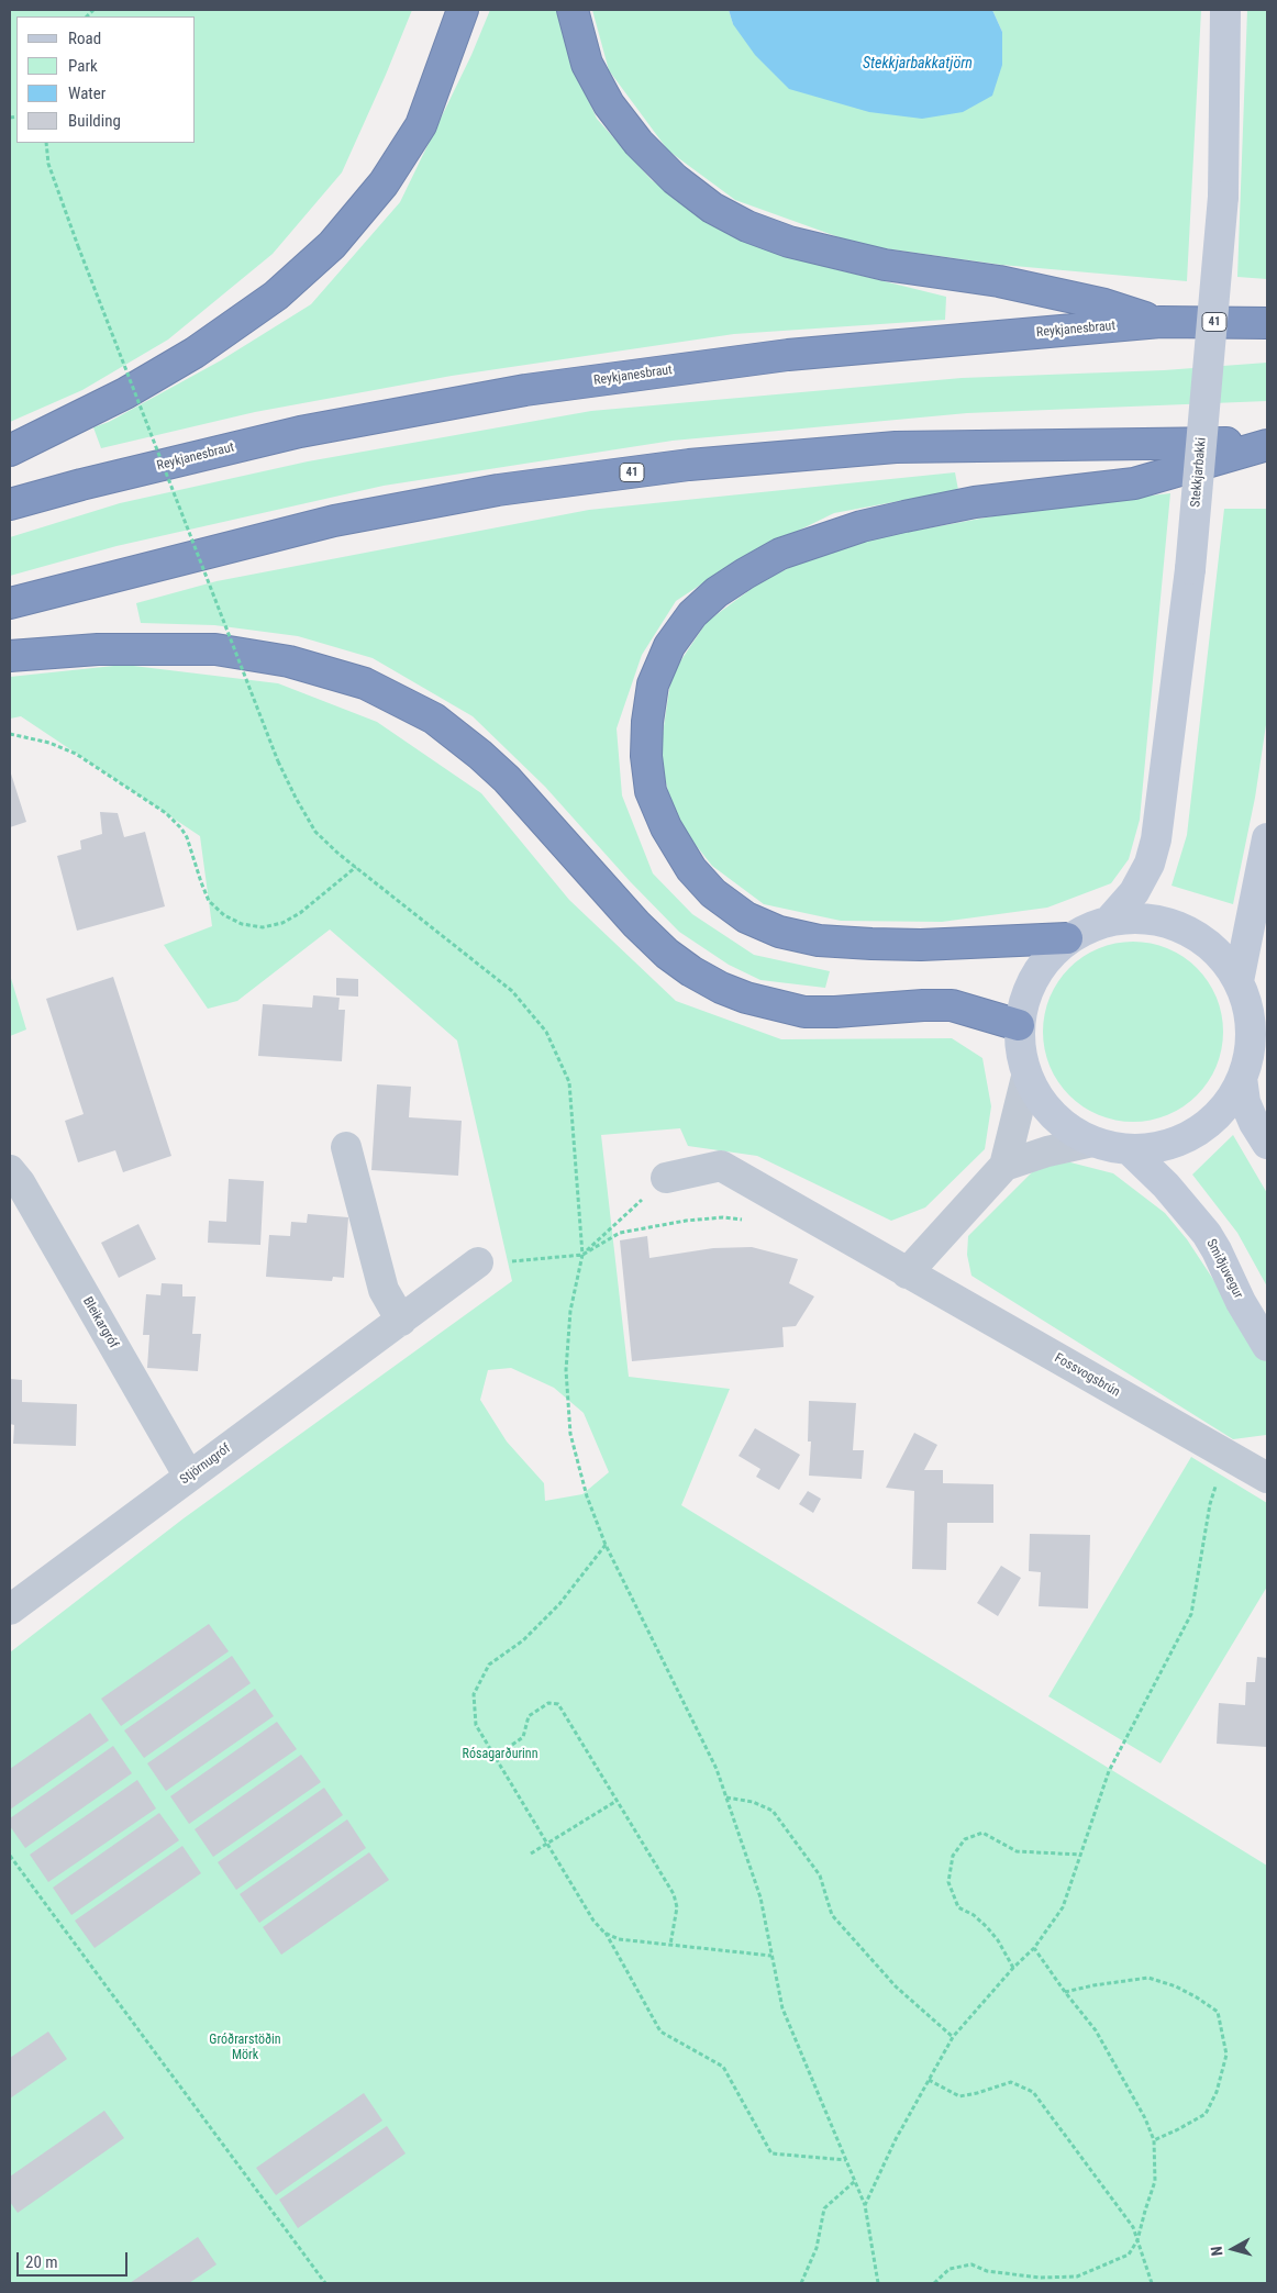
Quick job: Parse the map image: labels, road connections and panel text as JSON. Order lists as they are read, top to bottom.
{
  "streets": {
    "highway": ["41", "Reykjanesbraut"],
    "main road": ["Stekkjarbakki", "Smiðjuvegur"],
    "street": ["Bleikargróf", "Fossvogsbrún", "Stjörnugróf"]
  },
  "crossings": [
    ["Bleikargróf", "Stjörnugróf"]
  ],
  "water": ["Stekkjarbakkatjörn"],
  "parks": ["Rósagarðurinn", "Gróðrarstöðin Mörk"],
  "legend": [
    "Road",
    "Park",
    "Water",
    "Building"
  ],
  "scale_bar": "20 m",
  "north": "left"
}
